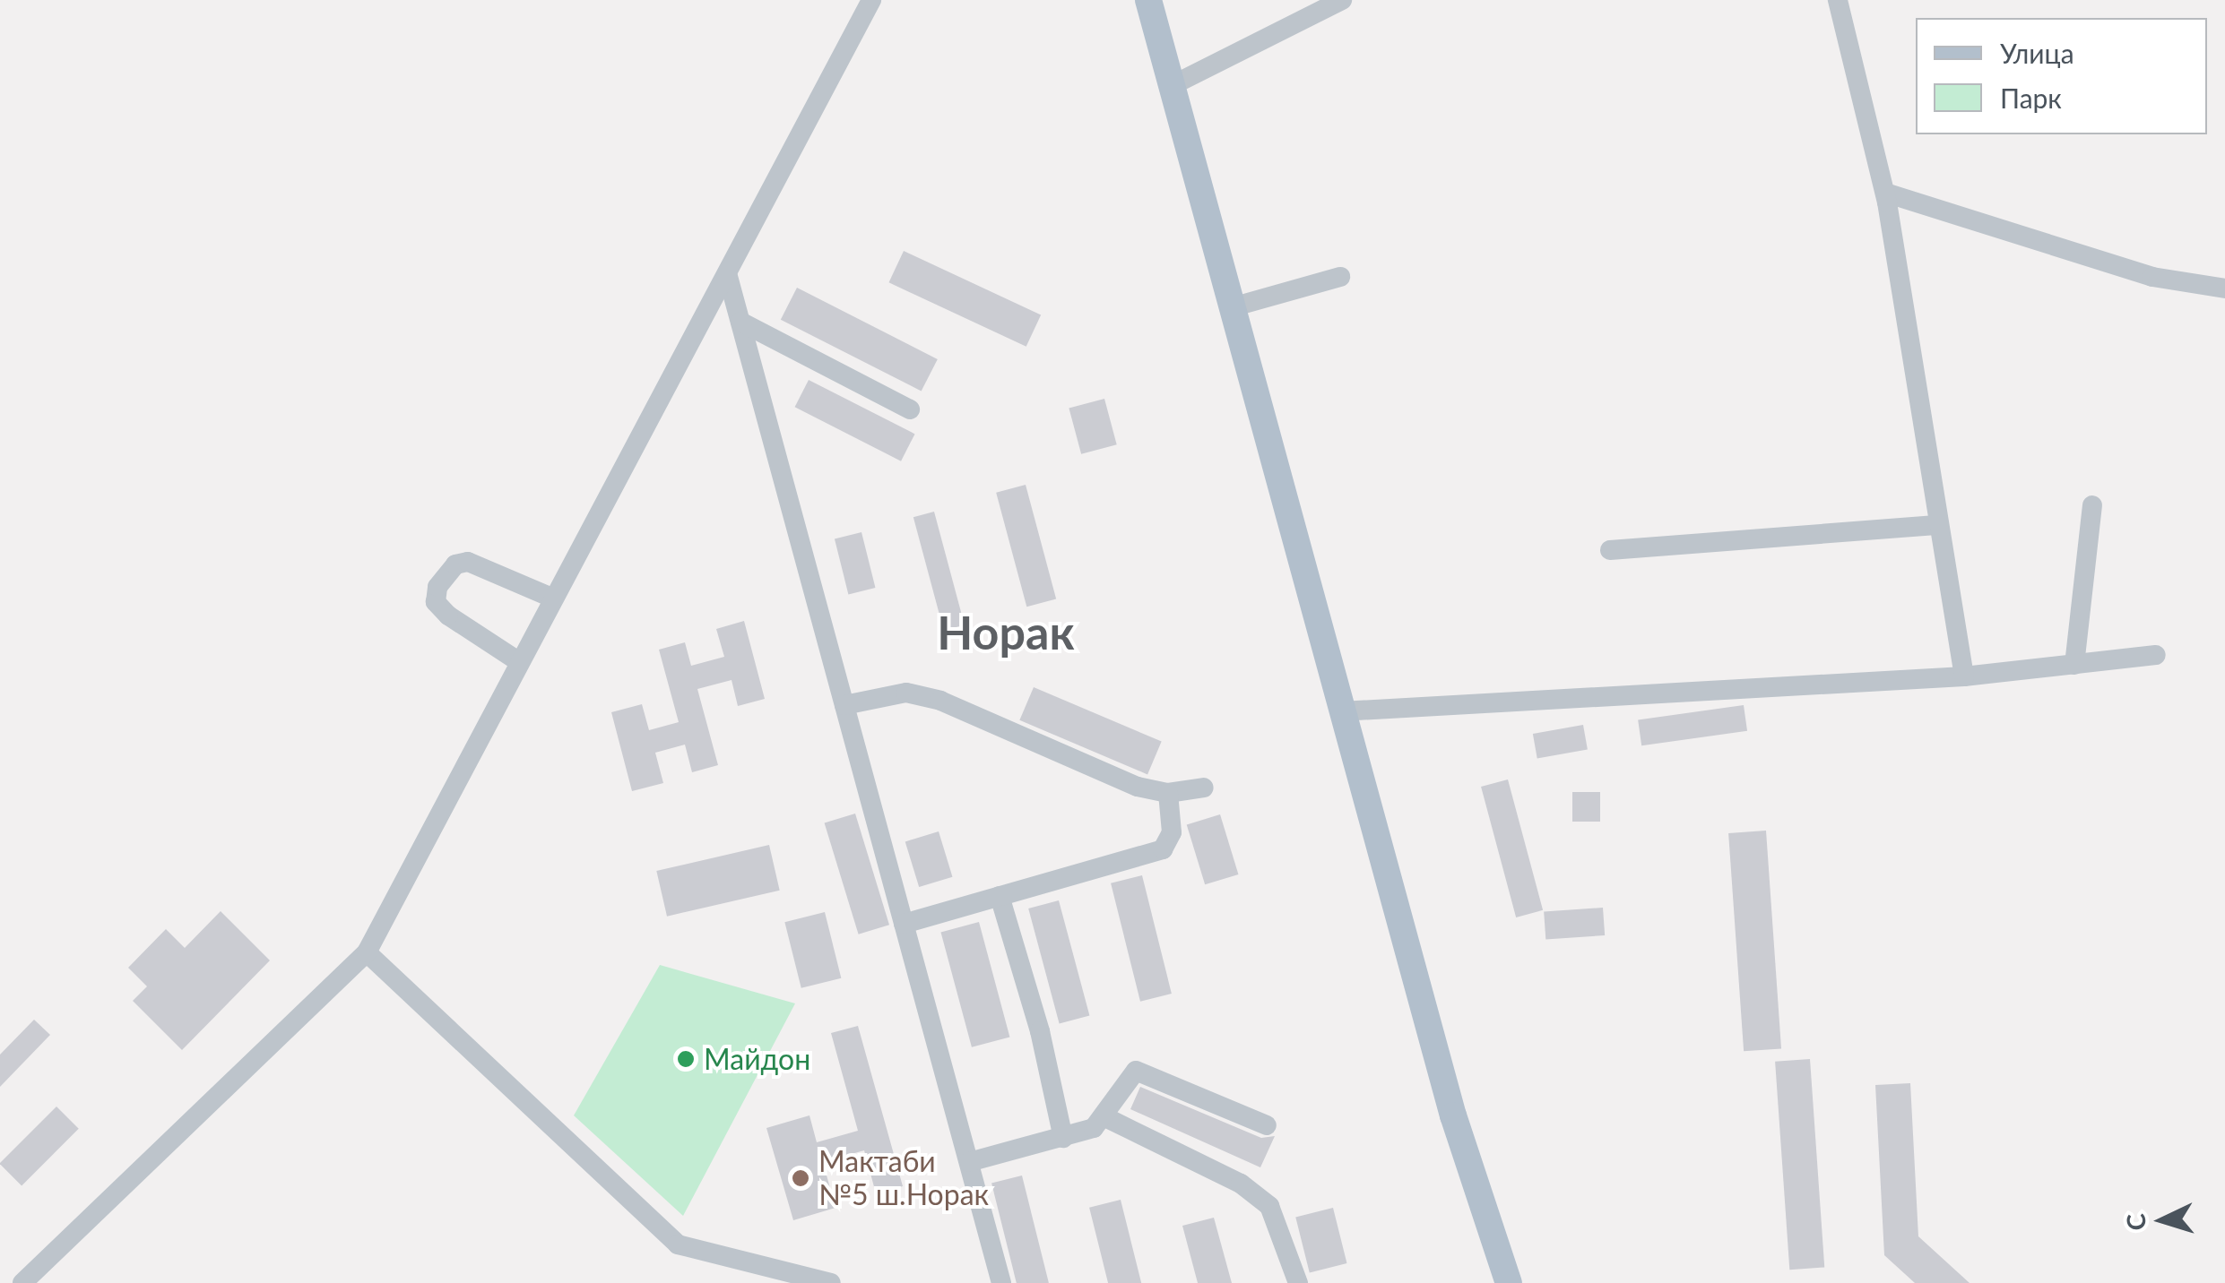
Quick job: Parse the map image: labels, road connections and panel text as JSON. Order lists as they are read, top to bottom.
{
  "districts": ["Норак"],
  "places": ["Майдон", "Мактаби №5 ш.Норак"],
  "legend": ["Улица", "Парк"],
  "north": "left"
}
